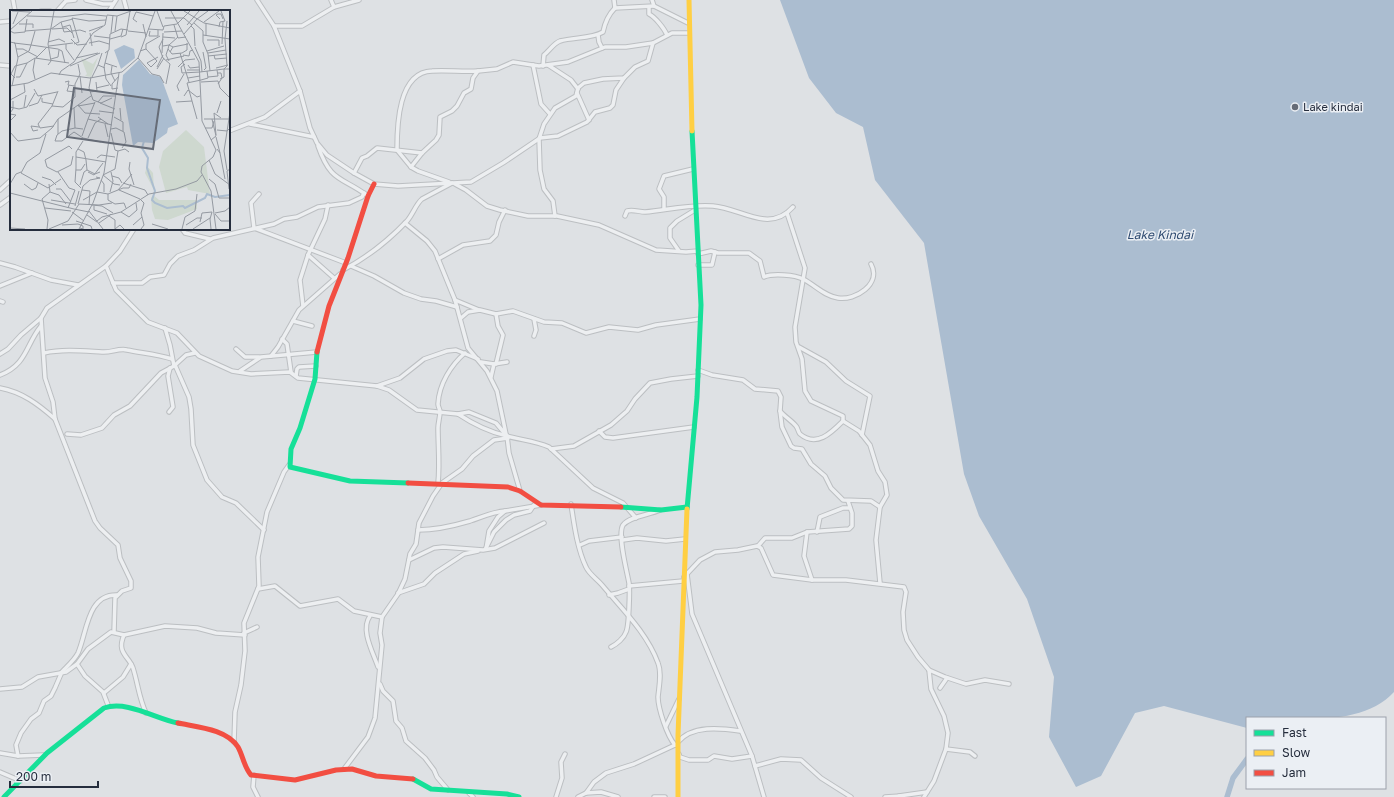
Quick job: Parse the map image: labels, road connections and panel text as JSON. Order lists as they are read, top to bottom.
{
  "water": ["Lake Kindai"],
  "places": ["Lake kindai"],
  "legend": ["Fast", "Slow", "Jam"],
  "scale_bar": "200 m"
}
